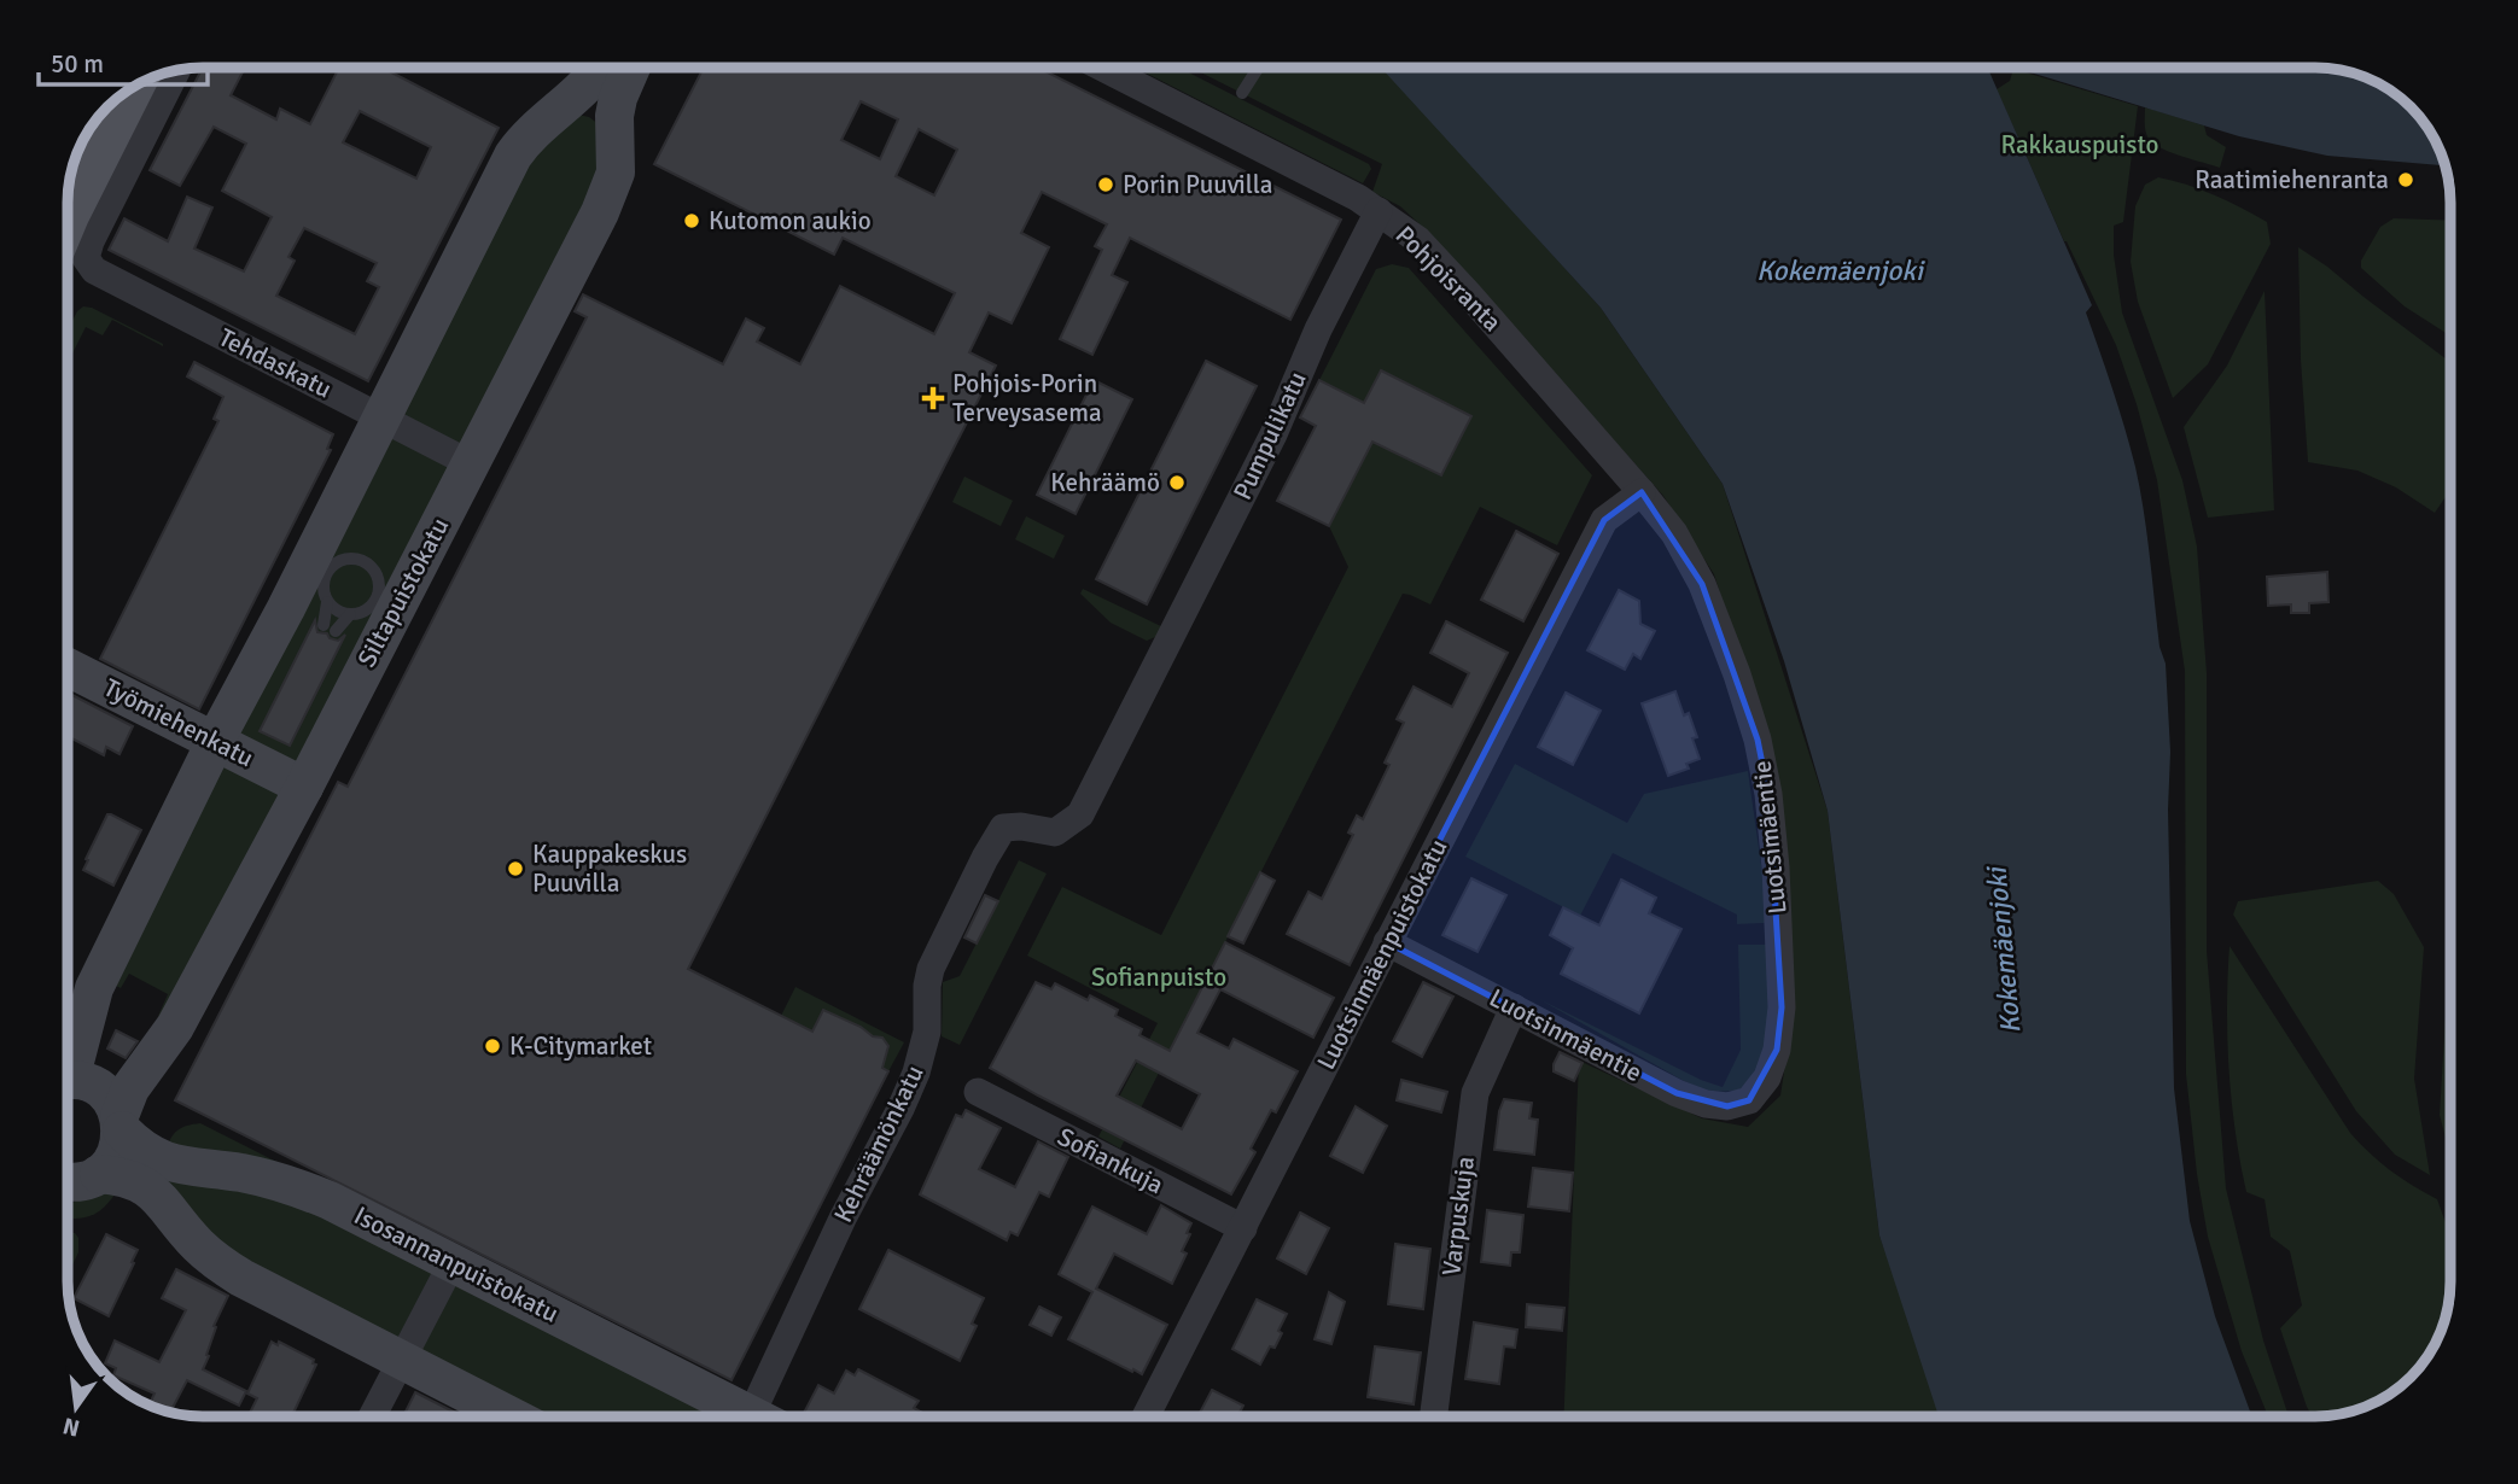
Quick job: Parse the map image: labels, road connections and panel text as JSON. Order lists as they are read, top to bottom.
{
  "streets": {
    "main road": ["Siltapuistokatu", "Työmiehenkatu", "Isosannanpuistokatu"],
    "street": [
      "Pohjoisranta",
      "Tehdaskatu",
      "Pumpulikatu",
      "Luotsimäentie",
      "Luotsinmäenpuistokatu",
      "Luotsinmäentie",
      "Kehräämönkatu",
      "Sofiankuja",
      "Varpuskuja"
    ]
  },
  "crossings": [
    ["Pohjoisranta", "Pumpulikatu"],
    ["Pohjoisranta", "Luotsimäentie"],
    ["Pohjoisranta", "Luotsinmäenpuistokatu"],
    ["Tehdaskatu", "Siltapuistokatu"],
    ["Pumpulikatu", "Kehräämönkatu"],
    ["Siltapuistokatu", "Työmiehenkatu"],
    ["Siltapuistokatu", "Isosannanpuistokatu"],
    ["Luotsimäentie", "Luotsinmäenpuistokatu"],
    ["Luotsimäentie", "Luotsinmäentie"],
    ["Luotsinmäenpuistokatu", "Luotsinmäentie"],
    ["Luotsinmäenpuistokatu", "Sofiankuja"],
    ["Luotsinmäentie", "Varpuskuja"]
  ],
  "water": ["Kokemäenjoki"],
  "parks": ["Rakkauspuisto", "Sofianpuisto"],
  "places": {
    "other": [
      "Raatimiehenranta",
      "Porin Puuvilla",
      "Kutomon aukio",
      "Kehräämö",
      "Kauppakeskus Puuvilla",
      "K-Citymarket"
    ],
    "health": ["Pohjois-Porin Terveysasema"]
  },
  "scale_bar": "50 m",
  "north": "bottom"
}
